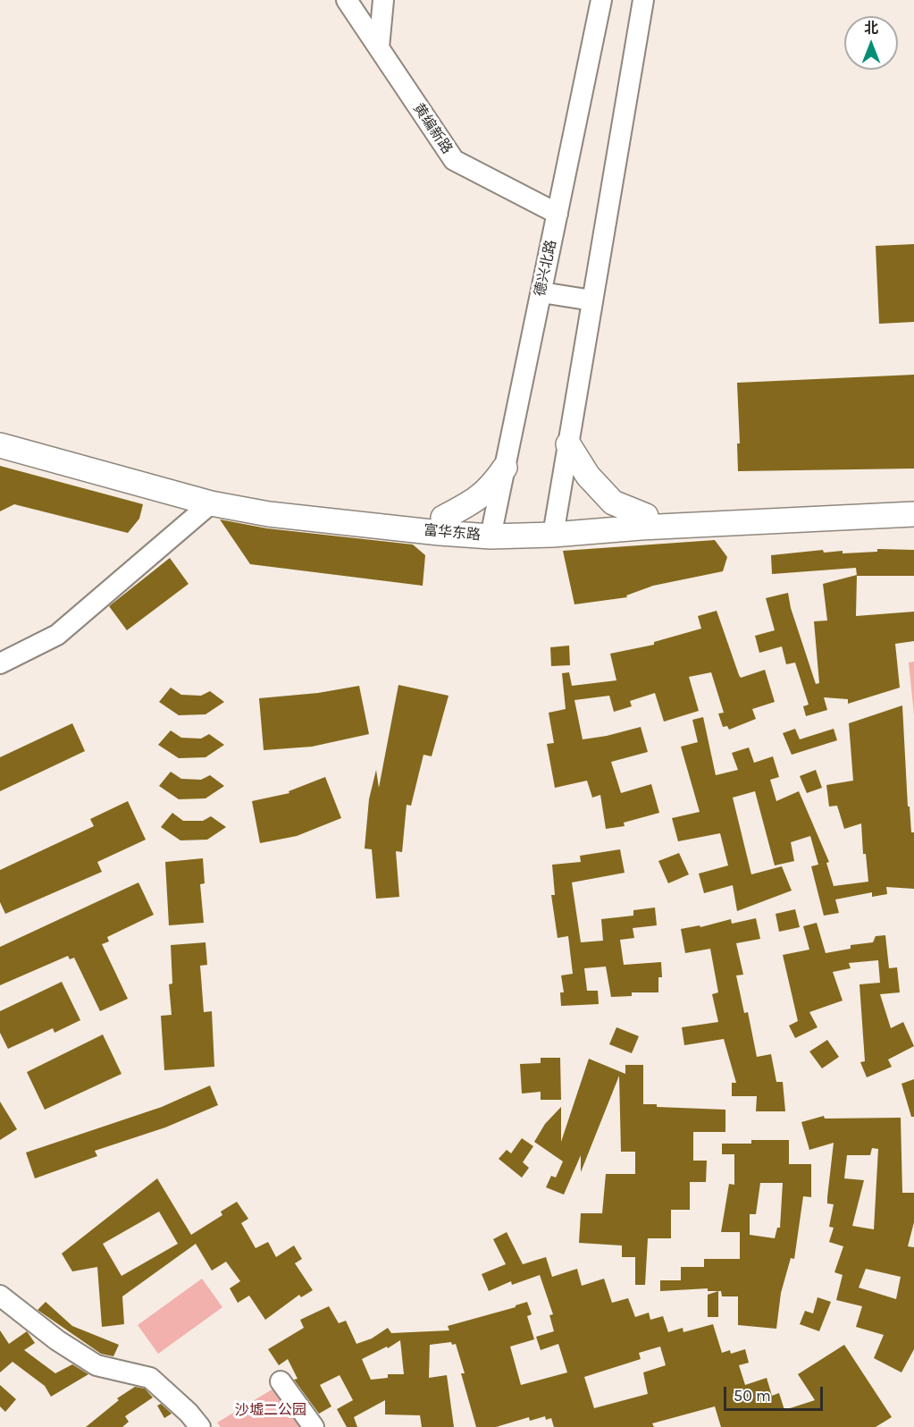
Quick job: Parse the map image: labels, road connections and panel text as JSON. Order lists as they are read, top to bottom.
{
  "streets": {
    "main road": ["富华东路"],
    "street": ["黄编新路", "德兴北路"]
  },
  "crossings": [
    ["黄编新路", "德兴北路"],
    ["德兴北路", "富华东路"]
  ],
  "parks": ["沙墟二公园"],
  "scale_bar": "50 m",
  "north": "top"
}
